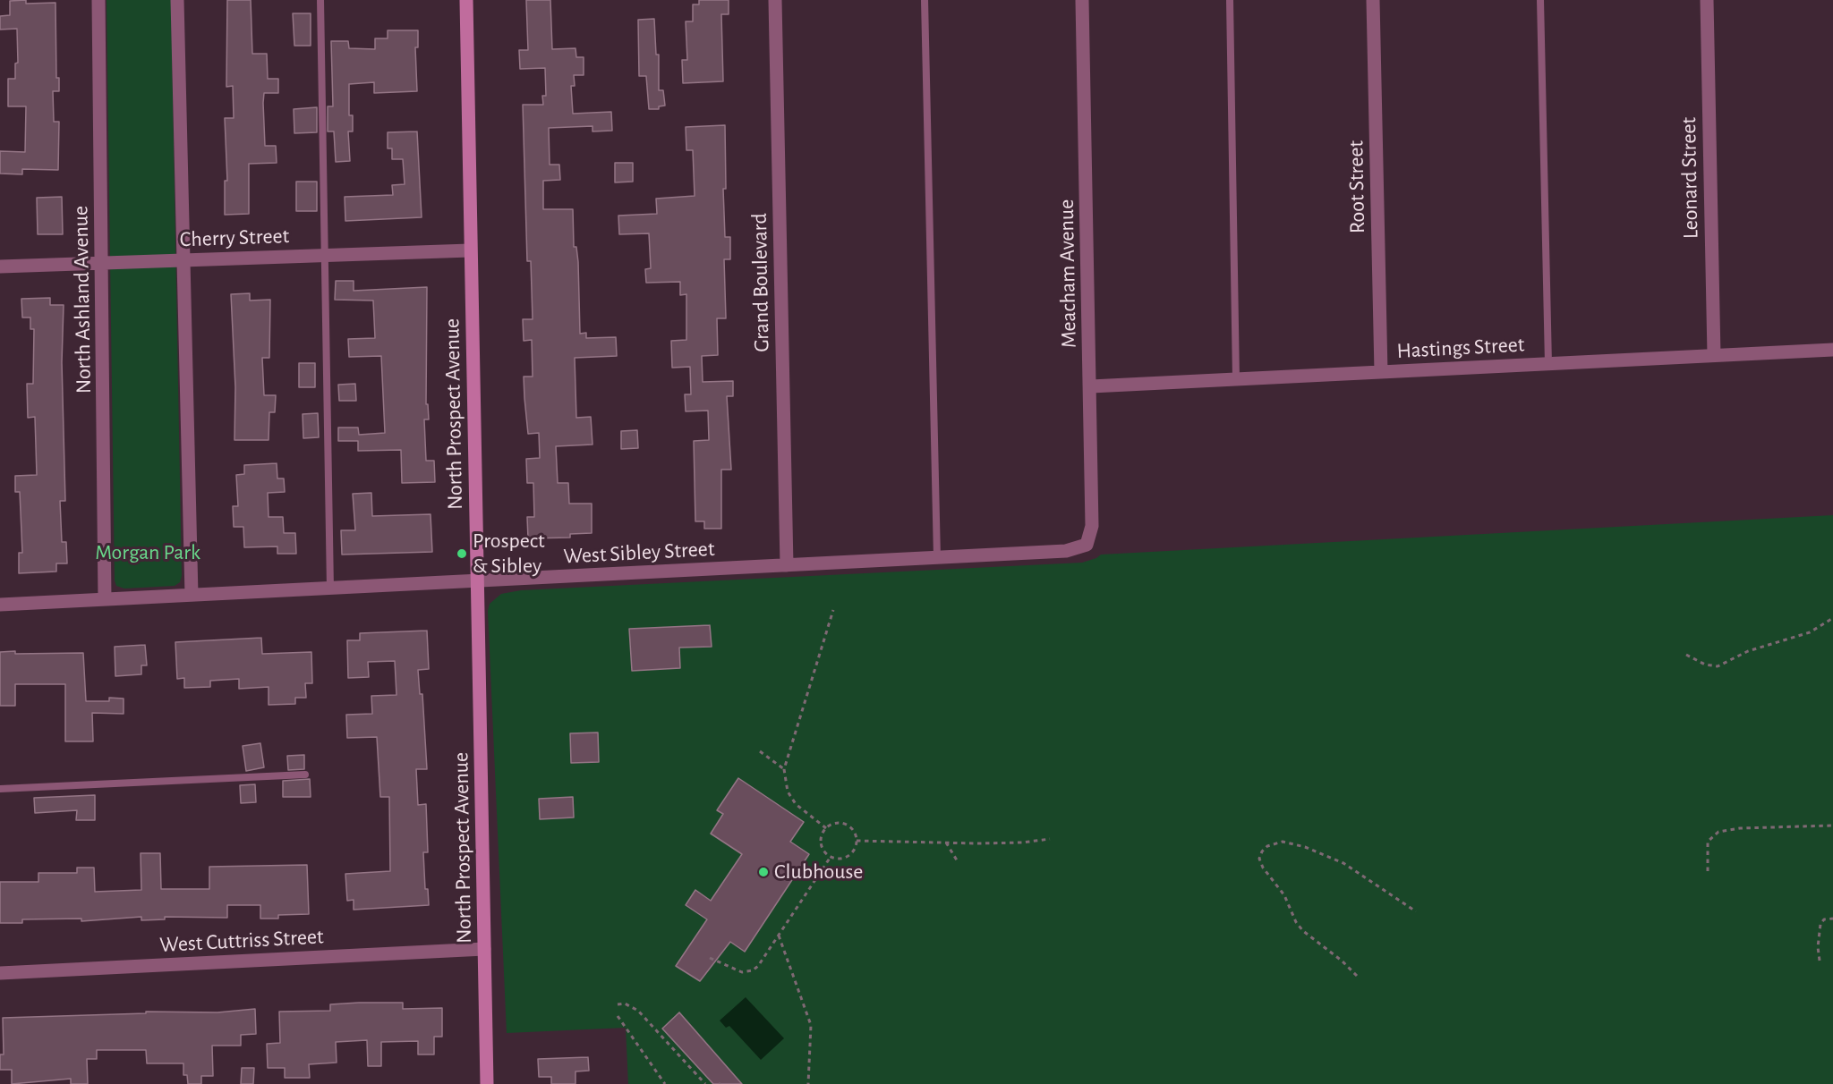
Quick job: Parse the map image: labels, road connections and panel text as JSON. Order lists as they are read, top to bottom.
{
  "streets": {
    "street": [
      "Leonard Street",
      "Root Street",
      "Cherry Street",
      "Meacham Avenue",
      "Grand Boulevard",
      "North Ashland Avenue",
      "Hastings Street",
      "North Prospect Avenue",
      "West Sibley Street",
      "West Cuttriss Street"
    ]
  },
  "crossings": [
    ["Leonard Street", "Hastings Street"],
    ["Root Street", "Hastings Street"],
    ["Cherry Street", "North Ashland Avenue"],
    ["Cherry Street", "North Prospect Avenue"],
    ["Meacham Avenue", "Hastings Street"],
    ["Meacham Avenue", "West Sibley Street"],
    ["Grand Boulevard", "West Sibley Street"],
    ["North Ashland Avenue", "West Sibley Street"],
    ["North Prospect Avenue", "West Sibley Street"],
    ["North Prospect Avenue", "West Cuttriss Street"]
  ],
  "parks": ["Morgan Park"],
  "places": ["Prospect & Sibley", "Clubhouse"]
}
